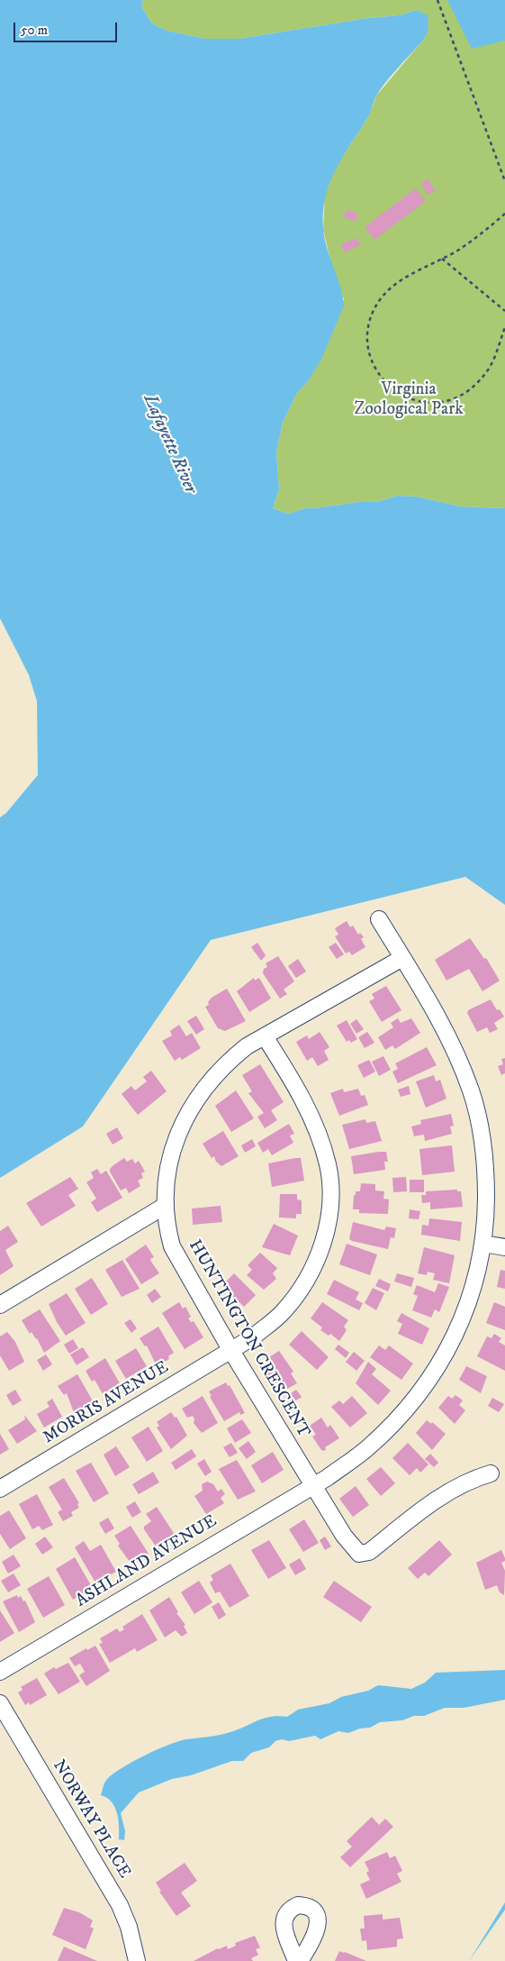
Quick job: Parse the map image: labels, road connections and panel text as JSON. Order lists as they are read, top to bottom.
{
  "streets": {
    "street": [
      "HUNTINGTON CRESCENT",
      "MORRIS AVENUE",
      "ASHLAND AVENUE",
      "NORWAY PLACE"
    ]
  },
  "crossings": [
    ["HUNTINGTON CRESCENT", "MORRIS AVENUE"],
    ["HUNTINGTON CRESCENT", "ASHLAND AVENUE"]
  ],
  "water": ["Lafayette River"],
  "parks": ["Virginia Zoological Park"],
  "scale_bar": "50 m"
}
